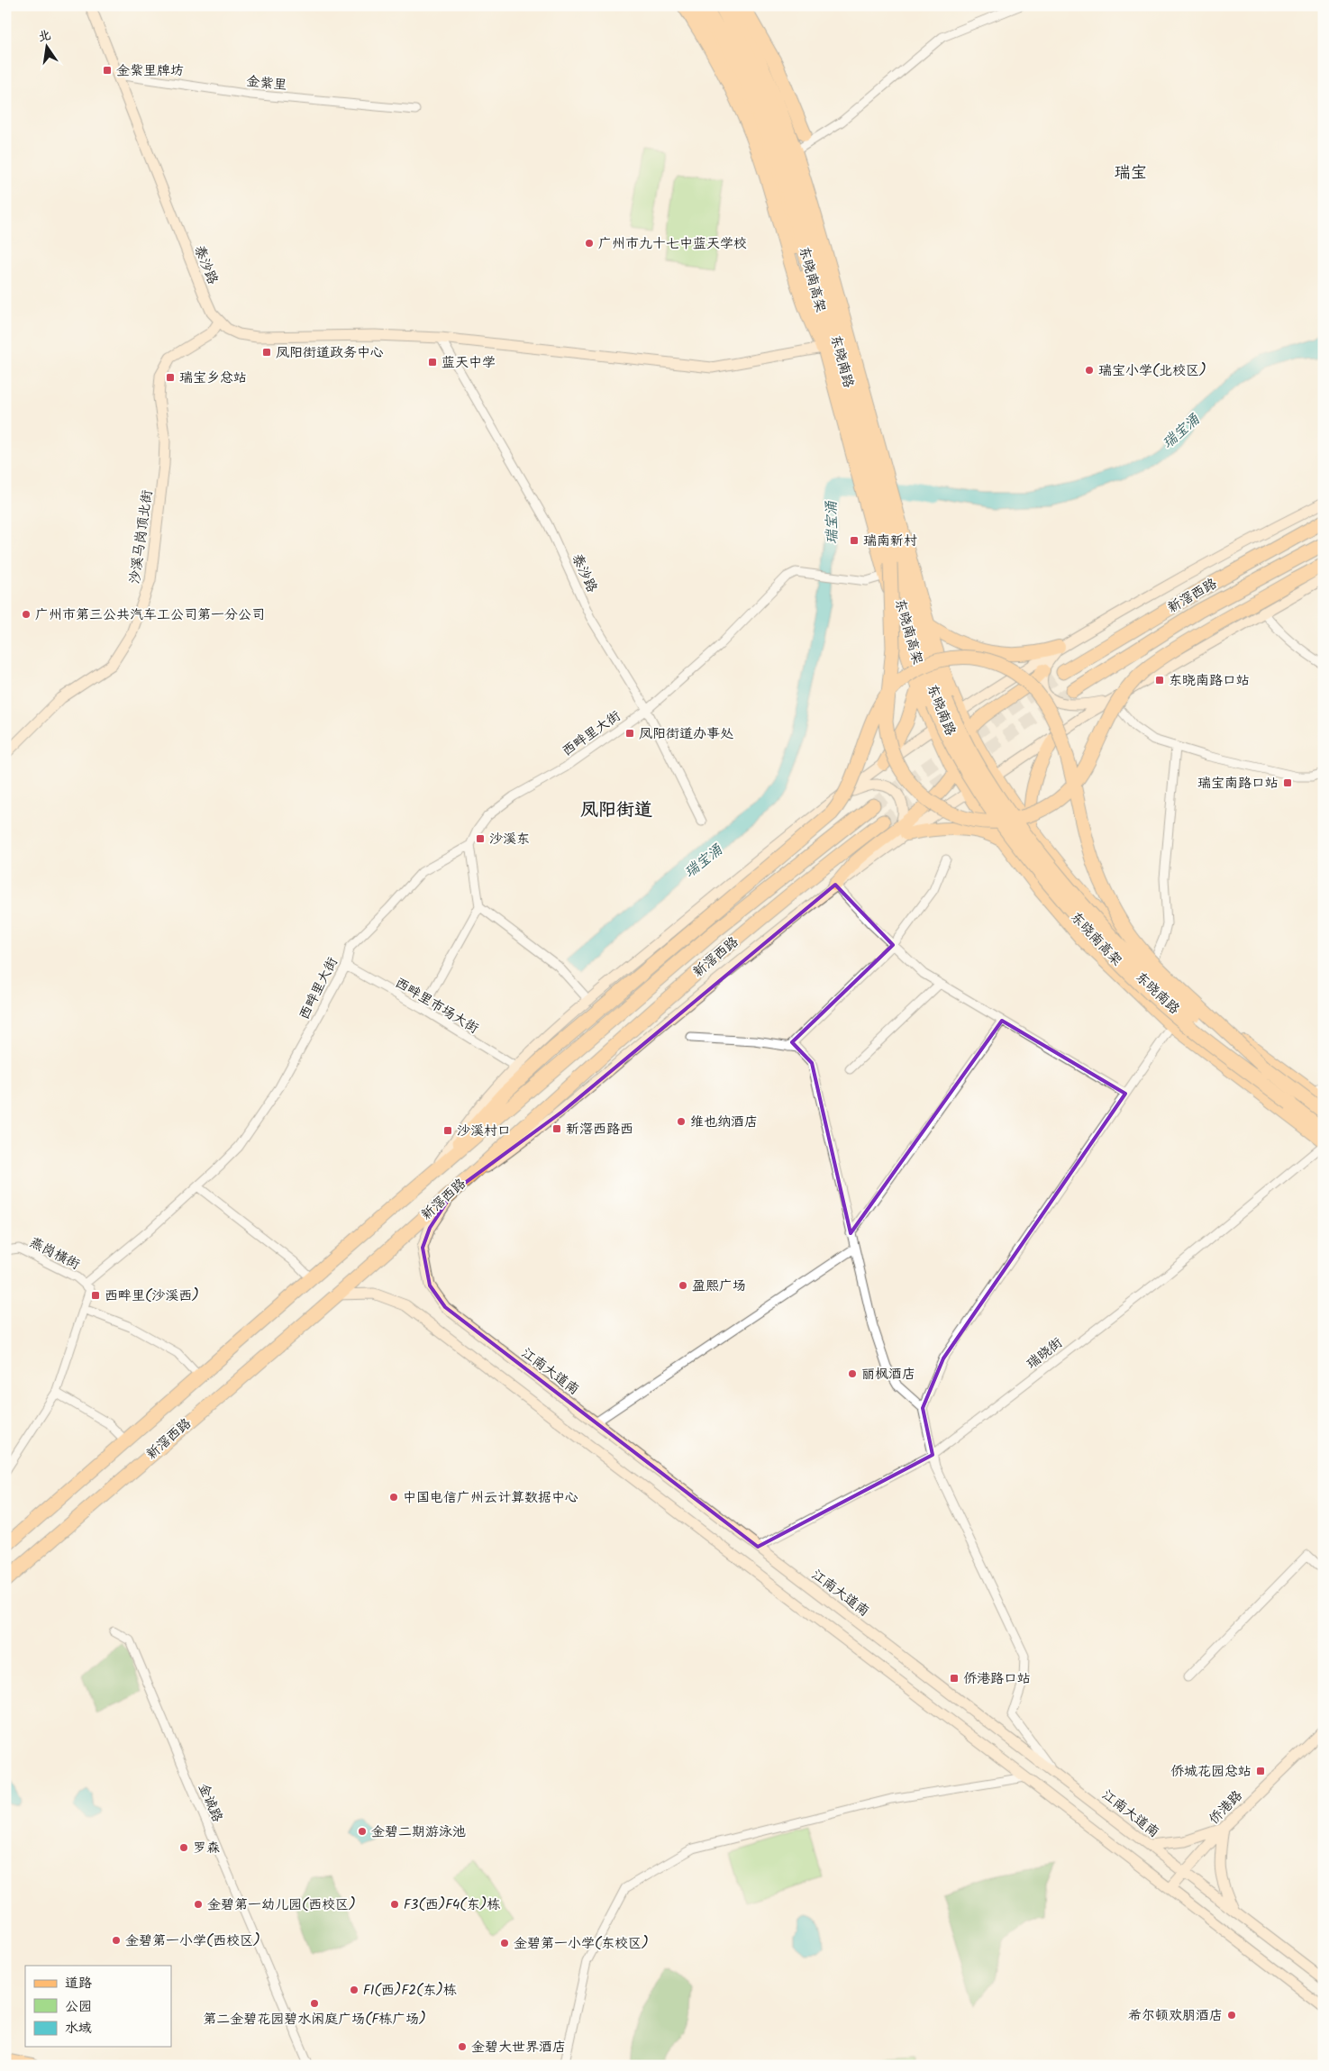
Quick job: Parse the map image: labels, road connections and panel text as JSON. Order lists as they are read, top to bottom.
{
  "streets": {
    "highway": ["东晓南高架", "新滘西路"],
    "main road": [
      "泰沙路",
      "东晓南路",
      "沙溪马岗顶北街",
      "江南大道南",
      "侨港路"
    ],
    "street": [
      "金紫里",
      "西畔里大街",
      "西畔里市场大街",
      "燕岗横街",
      "瑞晓街",
      "金诚路"
    ]
  },
  "crossings": [
    ["金紫里", "泰沙路"],
    ["泰沙路", "东晓南路"],
    ["泰沙路", "沙溪马岗顶北街"],
    ["泰沙路", "西畔里大街"],
    ["东晓南高架", "东晓南路"],
    ["东晓南高架", "西畔里大街"],
    ["东晓南路", "西畔里大街"],
    ["新滘西路", "江南大道南"],
    ["西畔里大街", "西畔里市场大街"],
    ["西畔里大街", "燕岗横街"],
    ["瑞晓街", "江南大道南"],
    ["江南大道南", "侨港路"]
  ],
  "districts": ["瑞宝", "凤阳街道"],
  "water": ["瑞宝涌"],
  "places": {
    "transit": [
      "金紫里牌坊",
      "凤阳街道政务中心",
      "蓝天中学",
      "瑞宝乡总站",
      "瑞南新村",
      "东晓南路口站",
      "凤阳街道办事处",
      "瑞宝南路口站",
      "沙溪东",
      "新滘西路西",
      "沙溪村口",
      "西畔里(沙溪西)",
      "侨港路口站",
      "侨城花园总站"
    ],
    "other": [
      "广州市九十七中蓝天学校",
      "瑞宝小学(北校区)",
      "广州市第三公共汽车工公司第一分公司",
      "维也纳酒店",
      "盈熙广场",
      "丽枫酒店",
      "中国电信广州云计算数据中心",
      "金碧二期游泳池",
      "罗森",
      "金碧第一幼儿园(西校区)",
      "F3(西)F4(东)栋",
      "金碧第一小学(西校区)",
      "金碧第一小学(东校区)",
      "F1(西)F2(东)栋",
      "第二金碧花园碧水闲庭广场(F栋广场)",
      "希尔顿欢朋酒店",
      "金碧大世界酒店"
    ]
  },
  "legend": ["道路", "公园", "水域"],
  "north": "top"
}
